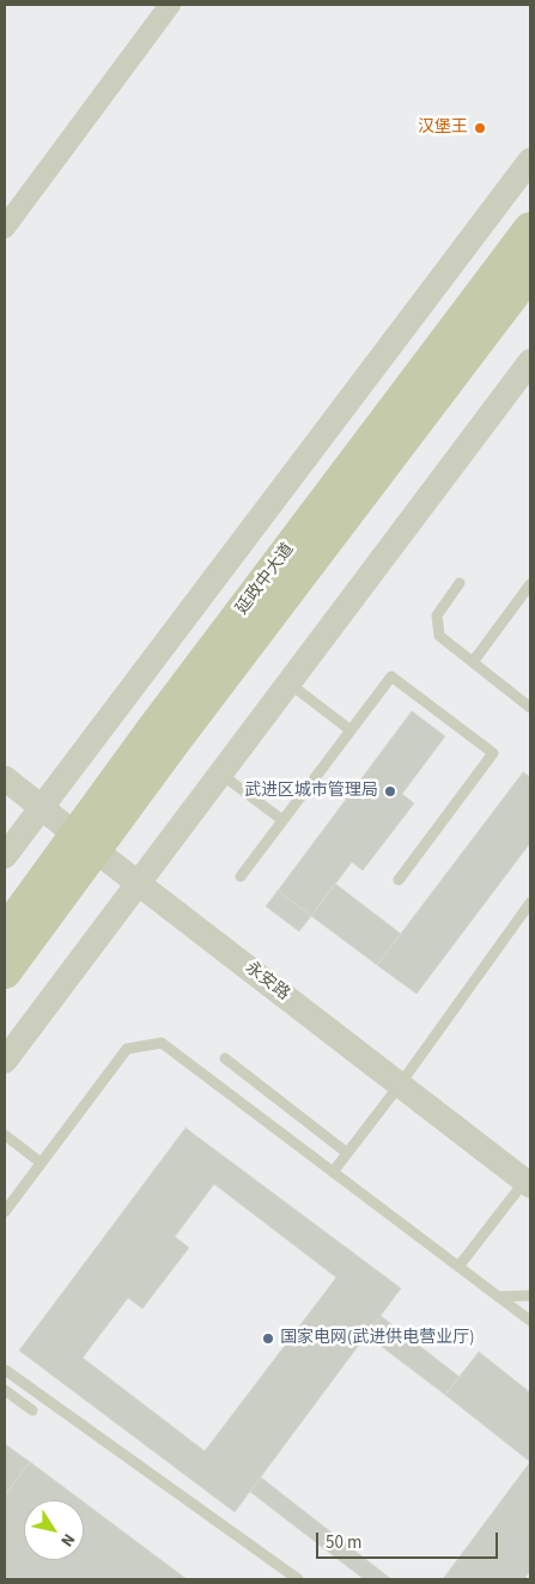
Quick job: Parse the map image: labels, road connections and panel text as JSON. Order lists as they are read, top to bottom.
{
  "streets": {
    "main road": ["延政中大道"],
    "street": ["永安路"]
  },
  "crossings": [
    ["延政中大道", "永安路"]
  ],
  "places": ["汉堡王", "武进区城市管理局", "国家电网(武进供电营业厅)"],
  "scale_bar": "50 m",
  "north": "bottom right"
}
